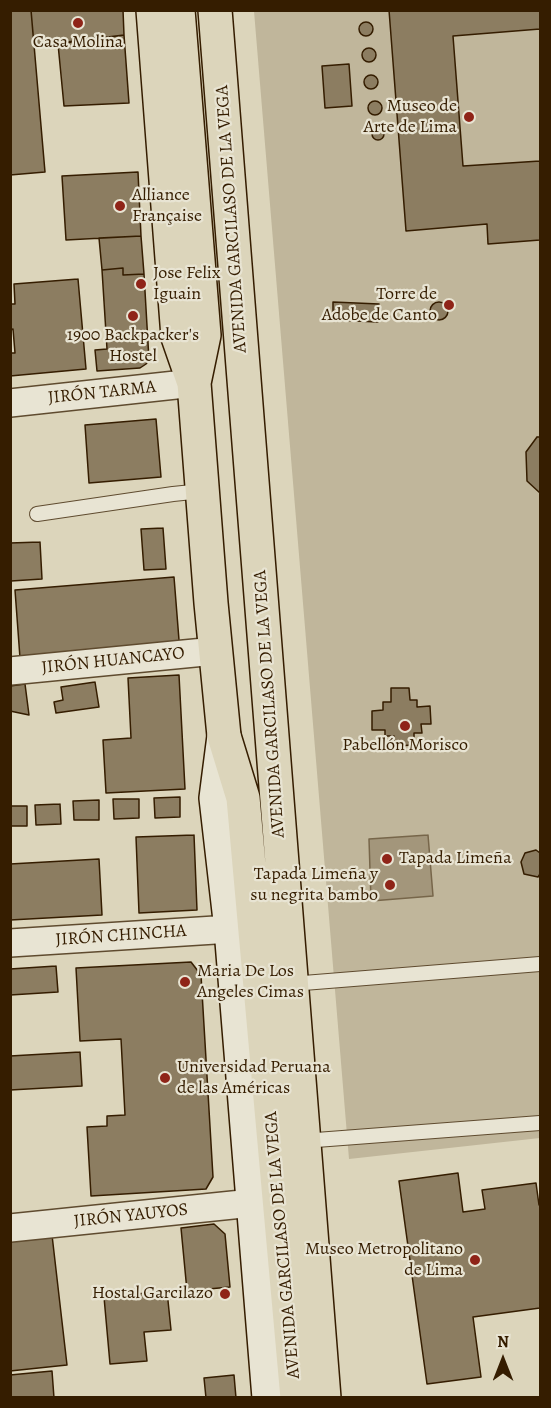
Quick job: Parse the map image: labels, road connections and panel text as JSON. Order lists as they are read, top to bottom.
{
  "streets": {
    "main road": ["AVENIDA GARCILASO DE LA VEGA"],
    "street": [
      "JIRÓN TARMA",
      "JIRÓN HUANCAYO",
      "JIRÓN CHINCHA",
      "JIRÓN YAUYOS"
    ]
  },
  "crossings": [
    ["AVENIDA GARCILASO DE LA VEGA", "JIRÓN TARMA"],
    ["AVENIDA GARCILASO DE LA VEGA", "JIRÓN HUANCAYO"],
    ["AVENIDA GARCILASO DE LA VEGA", "JIRÓN CHINCHA"],
    ["AVENIDA GARCILASO DE LA VEGA", "JIRÓN YAUYOS"]
  ],
  "places": [
    "Casa Molina",
    "Museo de Arte de Lima",
    "Alliance Française",
    "Jose Felix Iguain",
    "Torre de Adobe de Canto",
    "1900 Backpacker's Hostel",
    "Pabellón Morisco",
    "Tapada Limeña",
    "Tapada Limeña y su negrita bambo",
    "Maria De Los Angeles Cimas",
    "Universidad Peruana de las Américas",
    "Museo Metropolitano de Lima",
    "Hostal Garcilazo"
  ],
  "north": "top"
}
